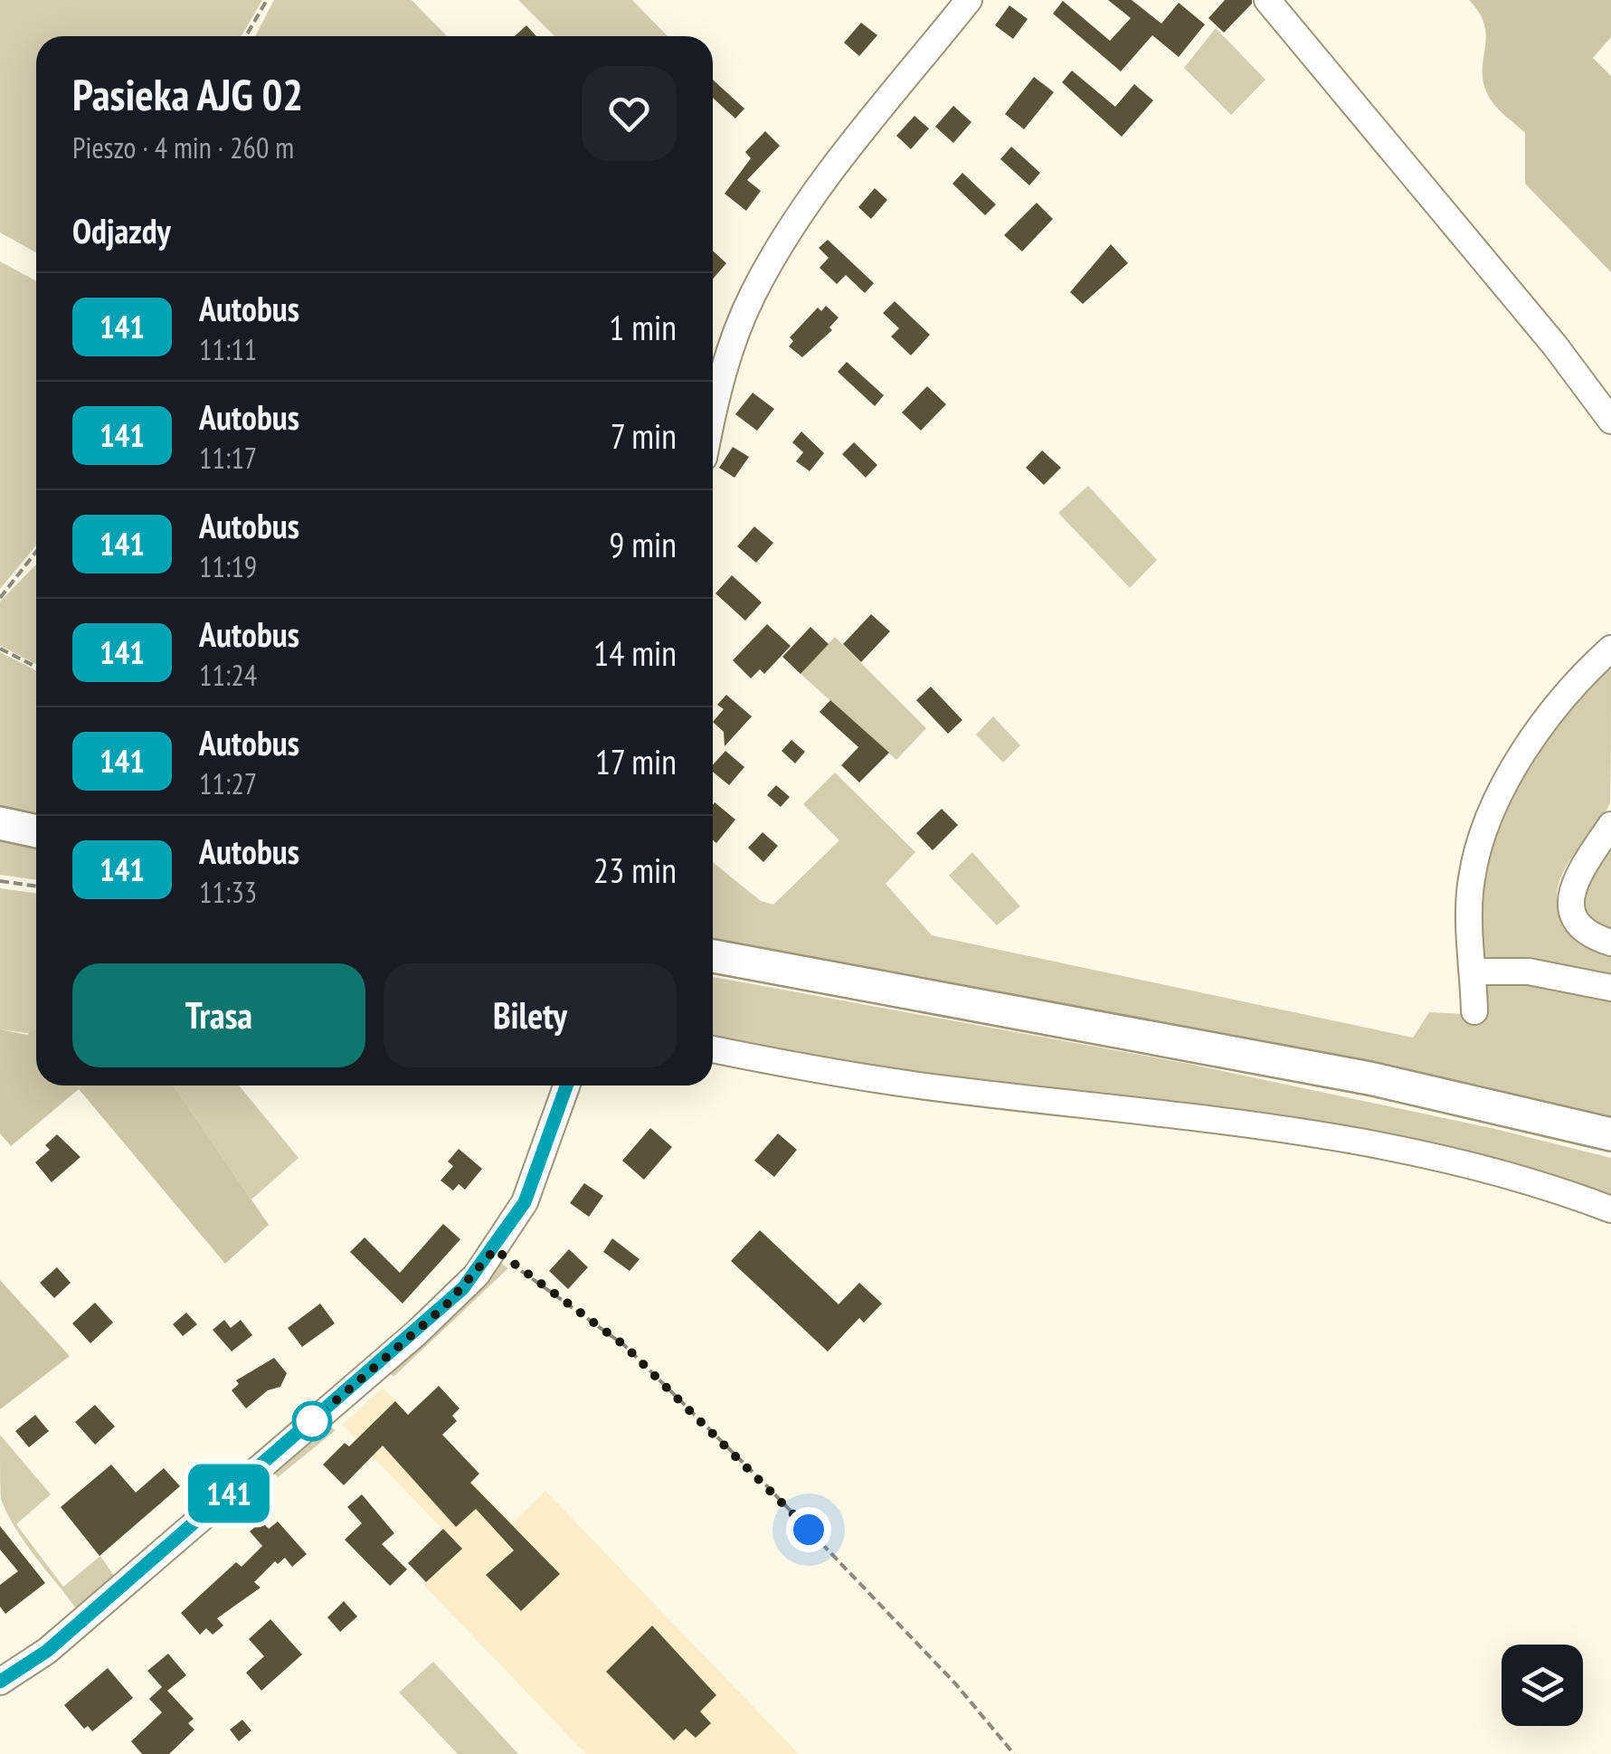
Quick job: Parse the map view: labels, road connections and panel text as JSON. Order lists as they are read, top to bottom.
{
  "lines": ["bus line 141"],
  "page": {
    "on_map": "141",
    "heading": [
      ["Pasieka AJG 02", "Pieszo · 4 min · 260 m"],
      "Odjazdy"
    ],
    "list": [
      {
        "mark": "141",
        "name": "Autobus",
        "note": "11:11",
        "value": "1 min"
      },
      {
        "mark": "141",
        "name": "Autobus",
        "note": "11:17",
        "value": "7 min"
      },
      {
        "mark": "141",
        "name": "Autobus",
        "note": "11:19",
        "value": "9 min"
      },
      {
        "mark": "141",
        "name": "Autobus",
        "note": "11:24",
        "value": "14 min"
      },
      {
        "mark": "141",
        "name": "Autobus",
        "note": "11:27",
        "value": "17 min"
      },
      {
        "mark": "141",
        "name": "Autobus",
        "note": "11:33",
        "value": "23 min"
      }
    ],
    "buttons": ["Trasa", "Bilety"]
  }
}
